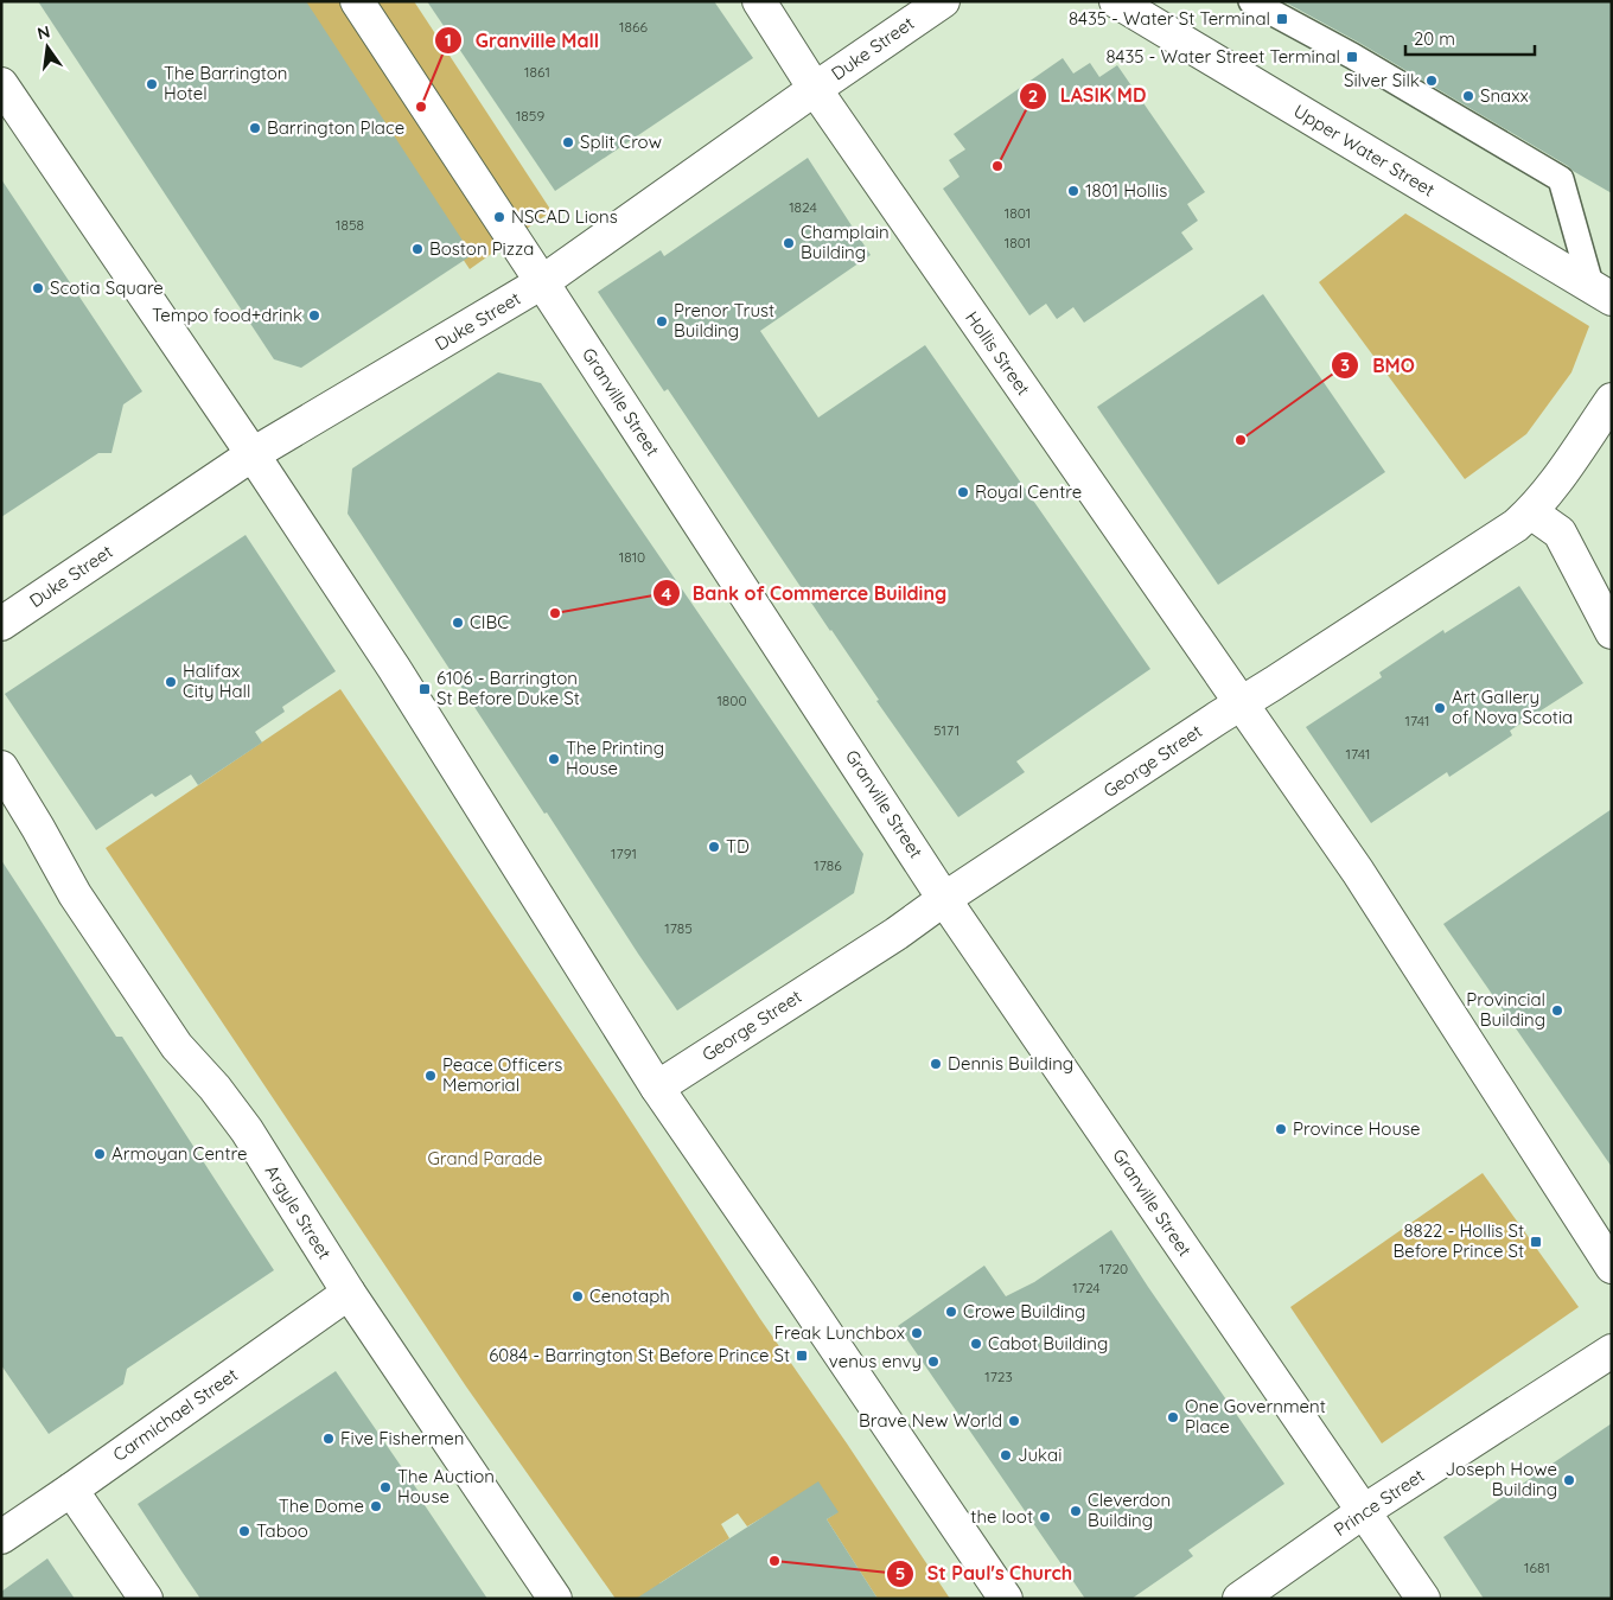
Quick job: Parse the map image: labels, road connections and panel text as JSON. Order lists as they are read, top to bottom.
{
  "streets": {
    "street": [
      "Duke Street",
      "Upper Water Street",
      "Hollis Street",
      "Granville Street",
      "George Street",
      "Argyle Street",
      "Carmichael Street",
      "Prince Street"
    ]
  },
  "crossings": [
    ["Duke Street", "Hollis Street"],
    ["Duke Street", "Granville Street"],
    ["Hollis Street", "George Street"],
    ["Granville Street", "George Street"],
    ["Granville Street", "Prince Street"],
    ["Argyle Street", "Carmichael Street"]
  ],
  "parks": ["Grand Parade"],
  "places": {
    "transit": [
      "8435 - Water St Terminal",
      "8435 - Water Street Terminal",
      "6106 - Barrington St Before Duke St",
      "8822 - Hollis St Before Prince St",
      "6084 - Barrington St Before Prince St"
    ],
    "other": [
      "Silver Silk",
      "The Barrington Hotel",
      "Snaxx",
      "Granville Mall",
      "Barrington Place",
      "Split Crow",
      "LASIK MD",
      "1801 Hollis",
      "NSCAD Lions",
      "Champlain Building",
      "Boston Pizza",
      "Scotia Square",
      "Tempo food+drink",
      "Prenor Trust Building",
      "BMO",
      "Royal Centre",
      "Bank of Commerce Building",
      "CIBC",
      "Halifax City Hall",
      "Art Gallery of Nova Scotia",
      "The Printing House",
      "TD",
      "Provincial Building",
      "Dennis Building",
      "Peace Officers Memorial",
      "Province House",
      "Armoyan Centre",
      "Cenotaph",
      "Crowe Building",
      "Freak Lunchbox",
      "Cabot Building",
      "venus envy",
      "One Government Place",
      "Brave New World",
      "Five Fishermen",
      "Jukai",
      "Joseph Howe Building",
      "The Auction House",
      "The Dome",
      "Cleverdon Building",
      "the loot",
      "Taboo",
      "St Paul's Church"
    ]
  },
  "house_numbers": [
    "1866",
    "1861",
    "1859",
    "1824",
    "1801",
    "1858",
    "1801",
    "1810",
    "1800",
    "1741",
    "5171",
    "1741",
    "1791",
    "1786",
    "1785",
    "1720",
    "1724",
    "1723",
    "1681"
  ],
  "scale_bar": "20 m",
  "north": "top"
}
